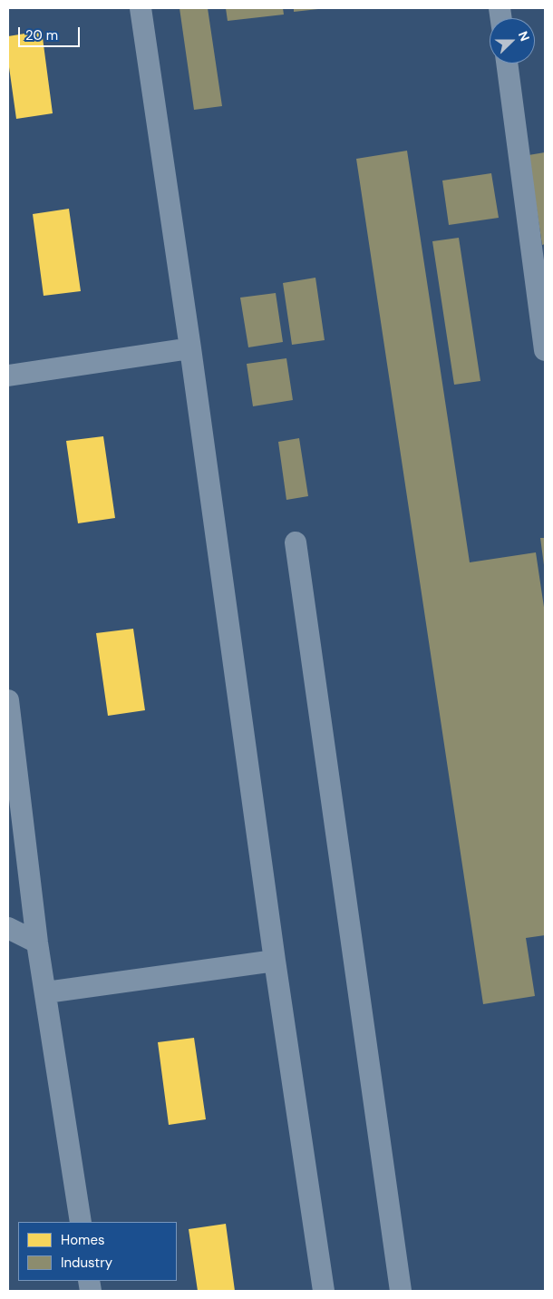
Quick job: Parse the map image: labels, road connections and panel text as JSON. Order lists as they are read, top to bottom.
{
  "legend": ["Homes", "Industry"],
  "scale_bar": "20 m",
  "north": "right"
}
